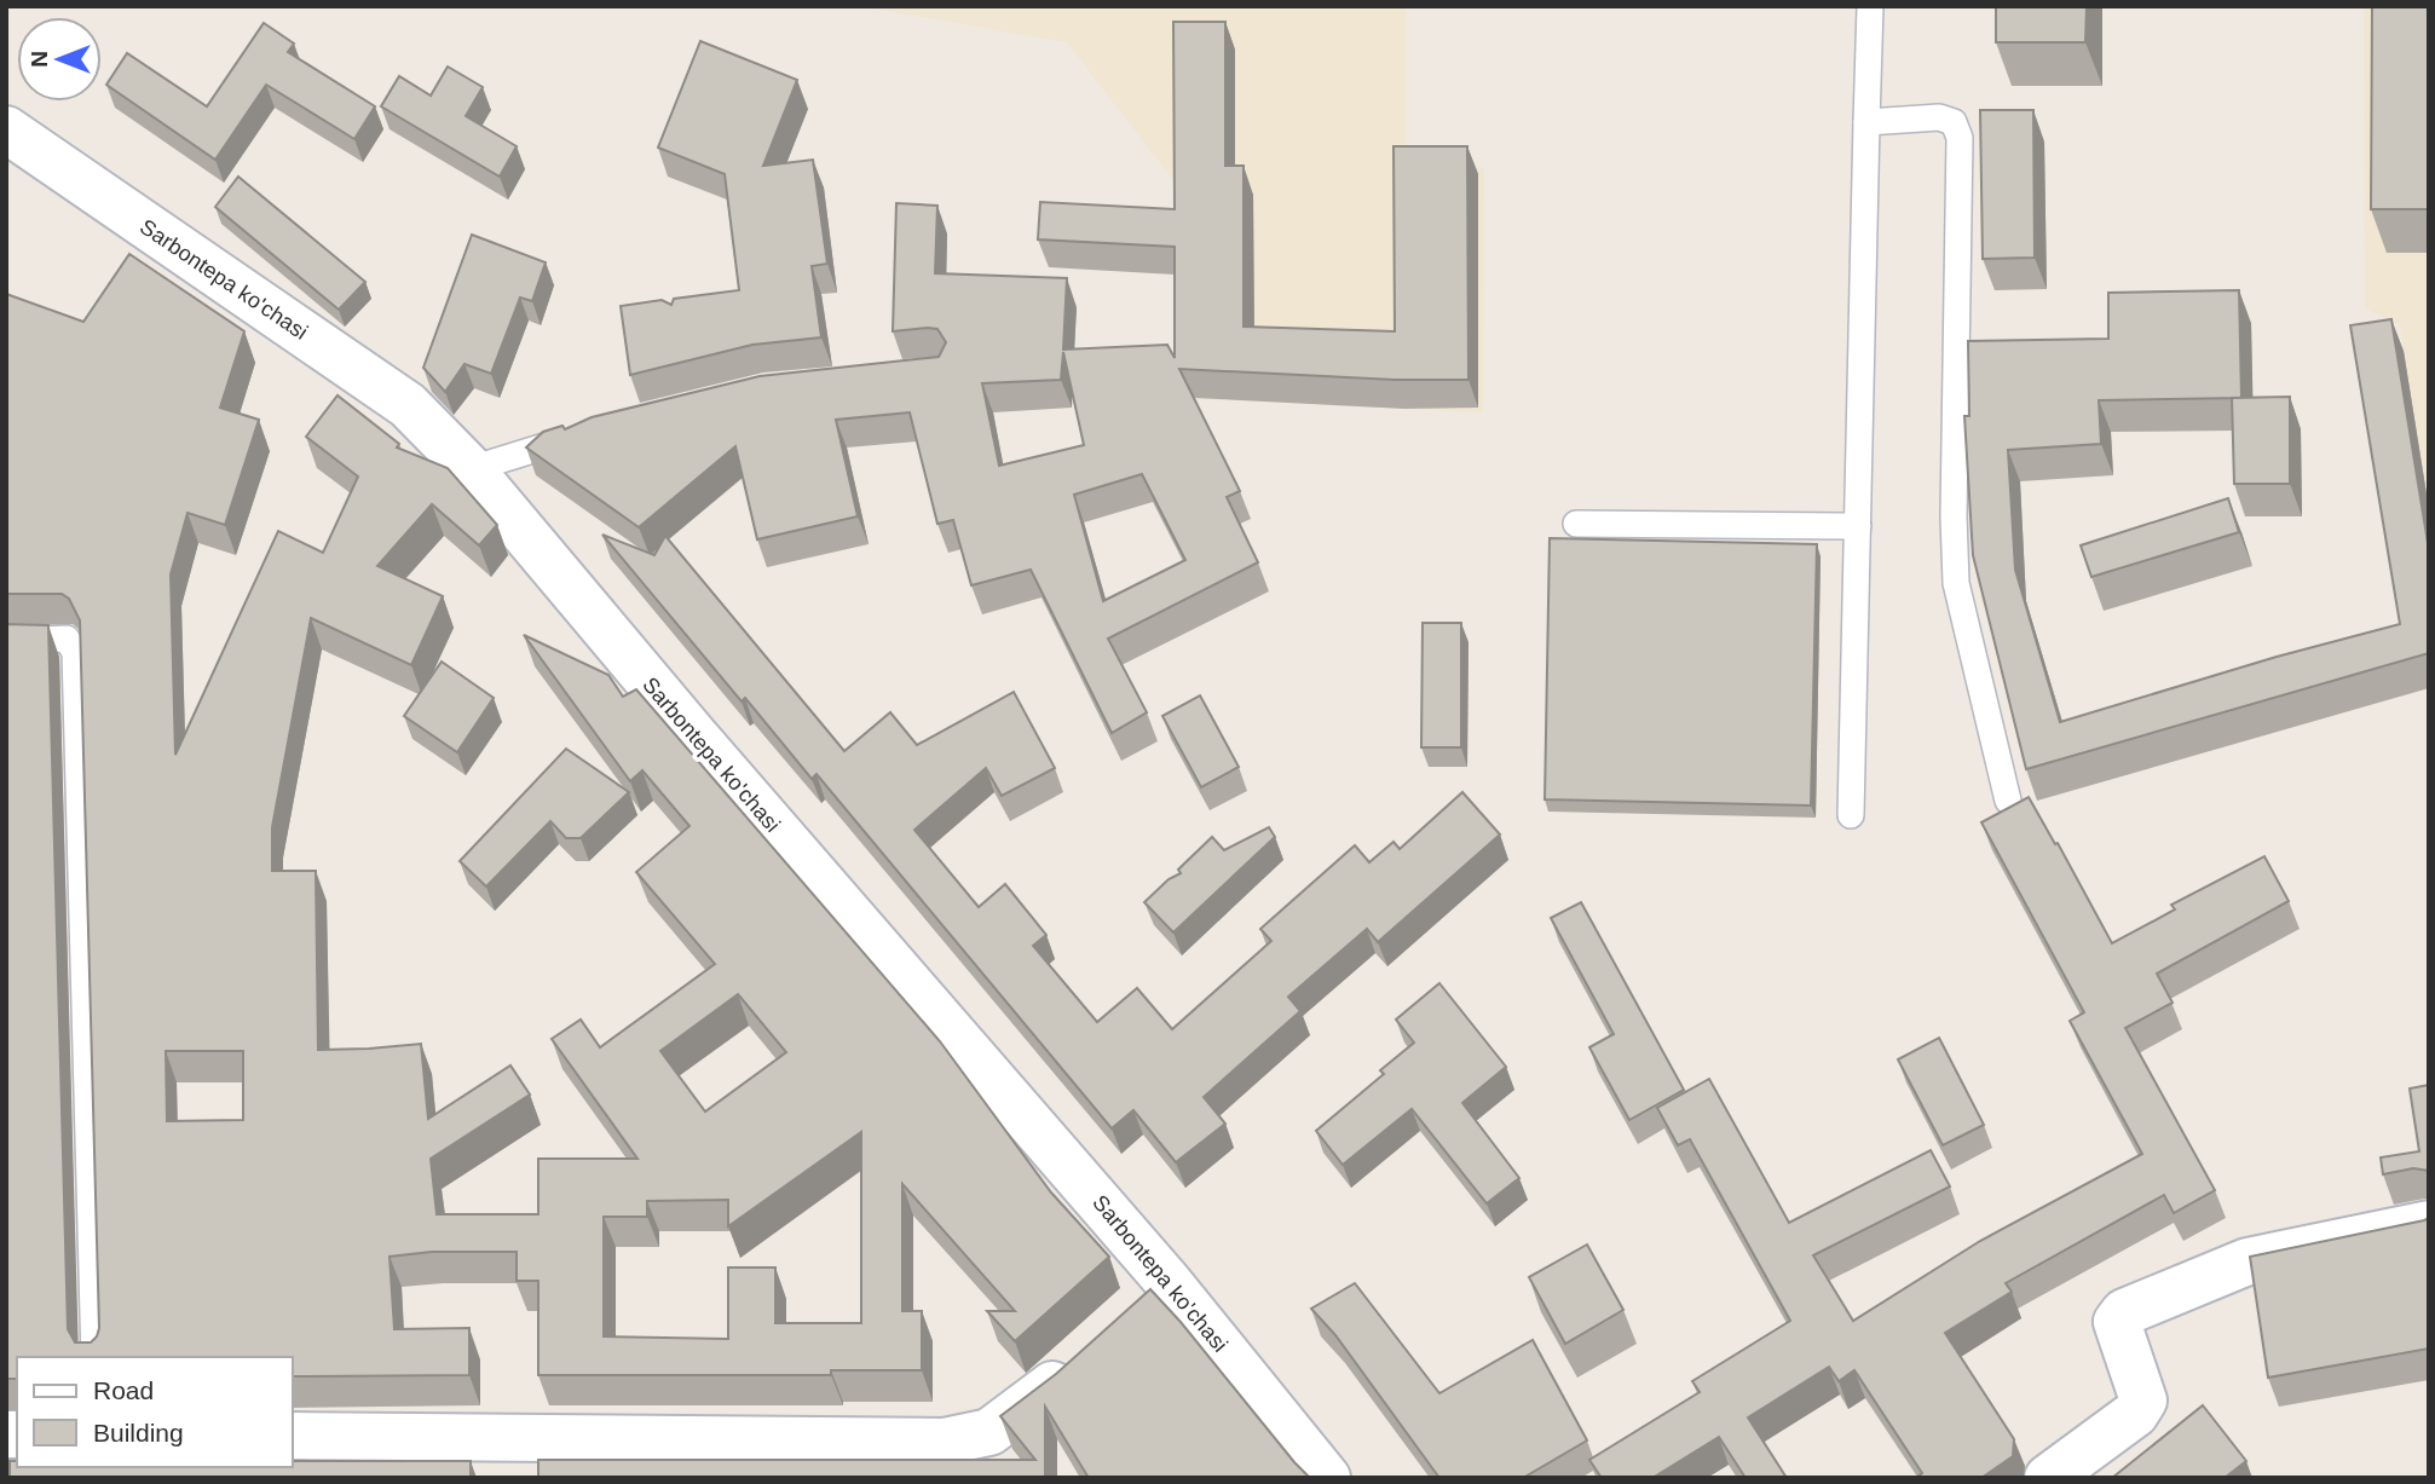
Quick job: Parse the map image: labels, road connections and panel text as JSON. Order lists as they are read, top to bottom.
{
  "streets": {
    "street": ["Sarbontepa ko'chasi"]
  },
  "legend": ["Road", "Building"],
  "north": "left"
}
